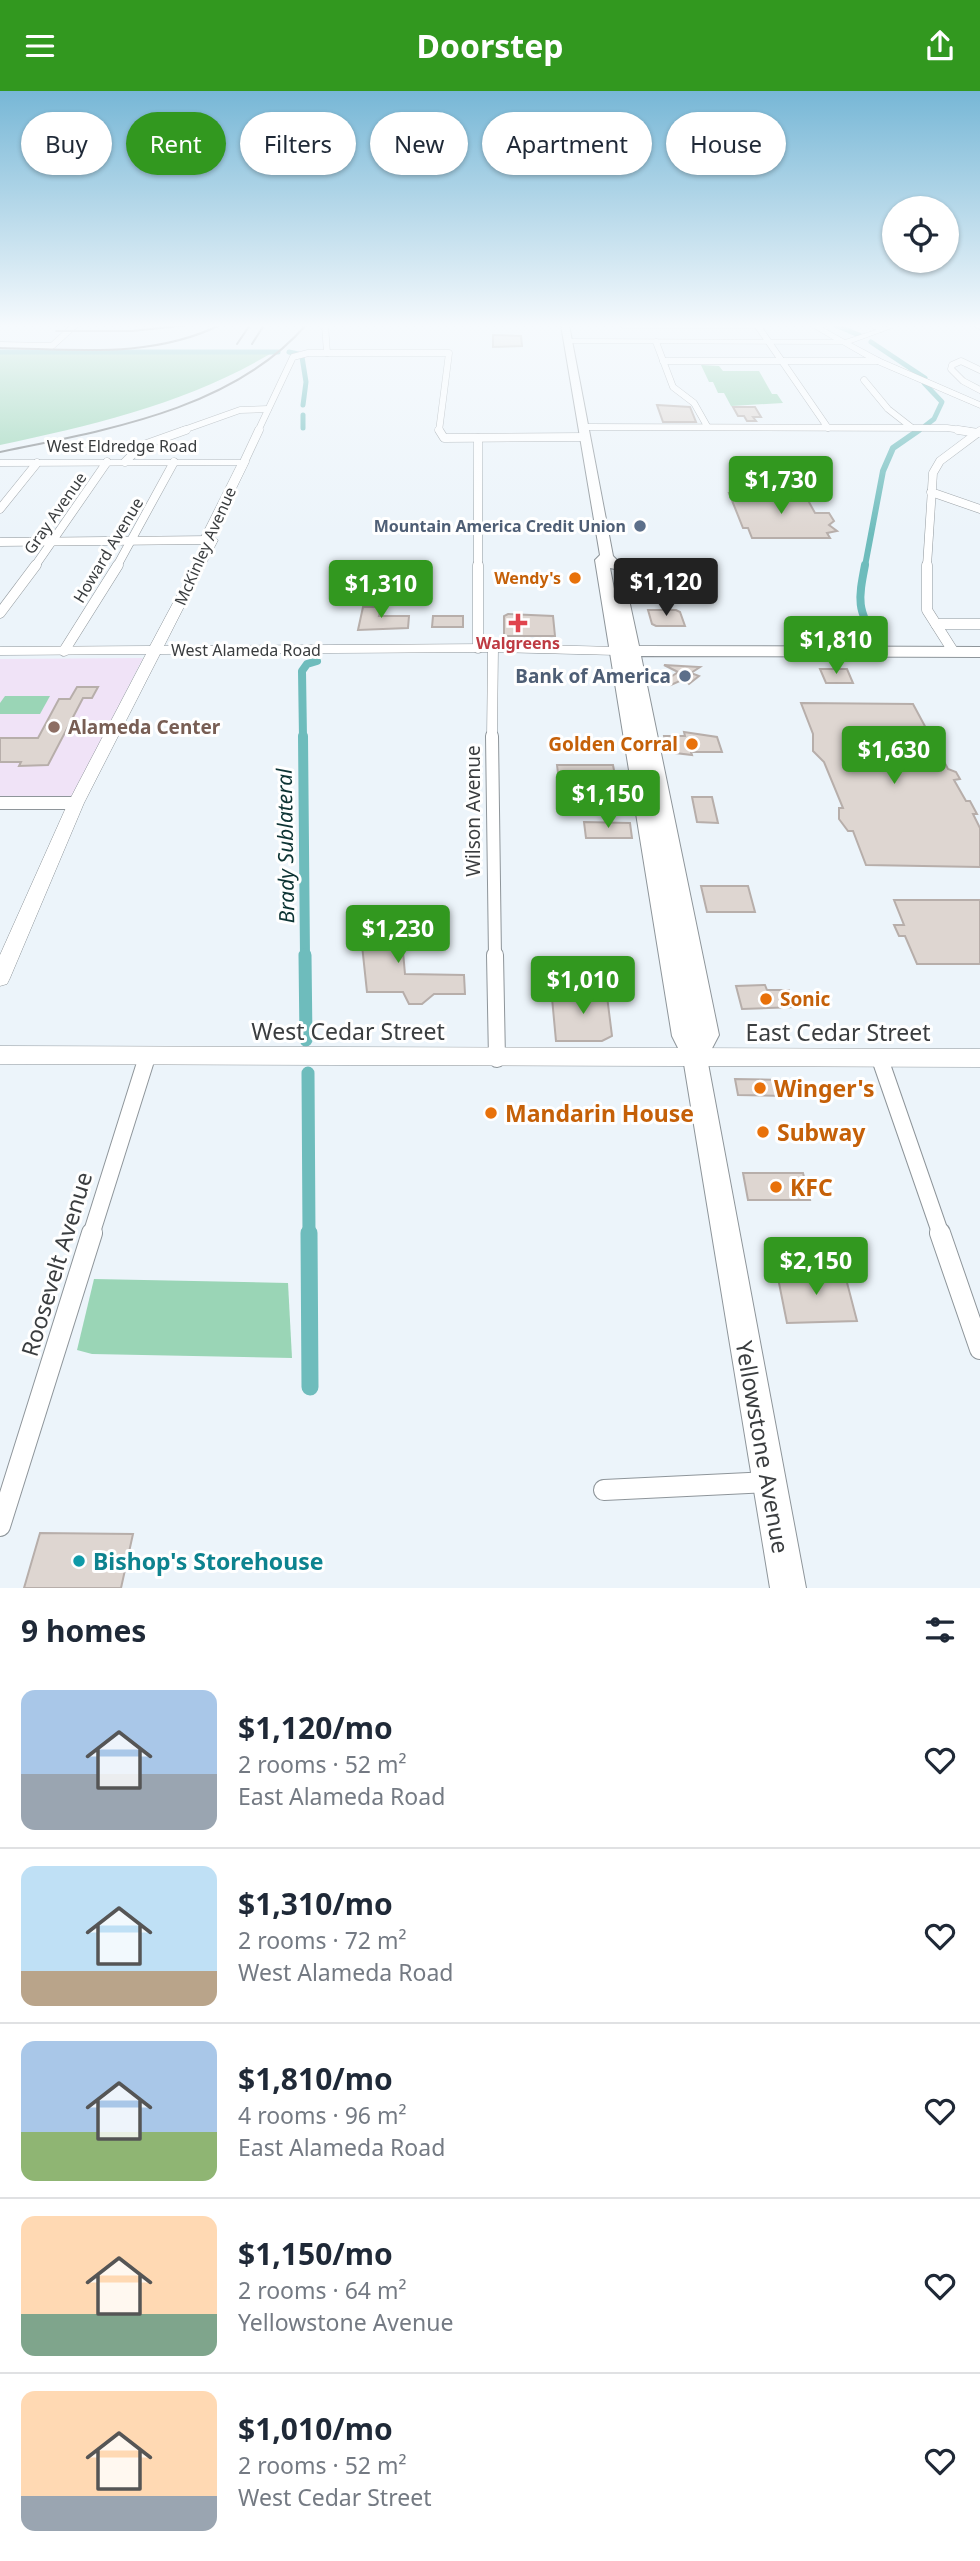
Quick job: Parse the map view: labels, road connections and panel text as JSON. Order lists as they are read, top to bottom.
{
  "streets": {
    "main road": ["Yellowstone Avenue"],
    "street": [
      "West Eldredge Road",
      "Gray Avenue",
      "McKinley Avenue",
      "Howard Avenue",
      "West Alameda Road",
      "Wilson Avenue",
      "West Cedar Street",
      "East Cedar Street",
      "Roosevelt Avenue"
    ]
  },
  "crossings": [
    ["West Eldredge Road", "Gray Avenue"],
    ["West Eldredge Road", "McKinley Avenue"],
    ["West Eldredge Road", "Howard Avenue"],
    ["McKinley Avenue", "West Alameda Road"],
    ["Howard Avenue", "West Alameda Road"],
    ["West Alameda Road", "Wilson Avenue"],
    ["West Alameda Road", "Yellowstone Avenue"],
    ["Wilson Avenue", "West Cedar Street"],
    ["West Cedar Street", "East Cedar Street"],
    ["West Cedar Street", "Roosevelt Avenue"],
    ["West Cedar Street", "Yellowstone Avenue"],
    ["East Cedar Street", "Yellowstone Avenue"]
  ],
  "water": ["Brady Sublateral"],
  "places": {
    "other": [
      "Mountain America Credit Union",
      "Wendy's",
      "Bank of America",
      "Alameda Center",
      "Golden Corral",
      "Sonic",
      "Winger's",
      "Mandarin House",
      "Subway",
      "KFC",
      "Bishop's Storehouse"
    ],
    "health": ["Walgreens"]
  },
  "page": {
    "header": "Doorstep",
    "chip": [
      "Buy",
      "Rent",
      "Filters",
      "New",
      "Apartment",
      "House"
    ],
    "price": [
      "$1,730",
      "$1,120",
      "$1,310",
      "$1,810",
      "$1,630",
      "$1,150",
      "$1,230",
      "$1,010",
      "$2,150"
    ],
    "heading": "9 homes",
    "list": [
      {
        "name": "$1,120/mo",
        "note": "2 rooms · 52 m² · East Alameda Road"
      },
      {
        "name": "$1,310/mo",
        "note": "2 rooms · 72 m² · West Alameda Road"
      },
      {
        "name": "$1,810/mo",
        "note": "4 rooms · 96 m² · East Alameda Road"
      },
      {
        "name": "$1,150/mo",
        "note": "2 rooms · 64 m² · Yellowstone Avenue"
      },
      {
        "name": "$1,010/mo",
        "note": "2 rooms · 52 m² · West Cedar Street"
      }
    ]
  }
}
